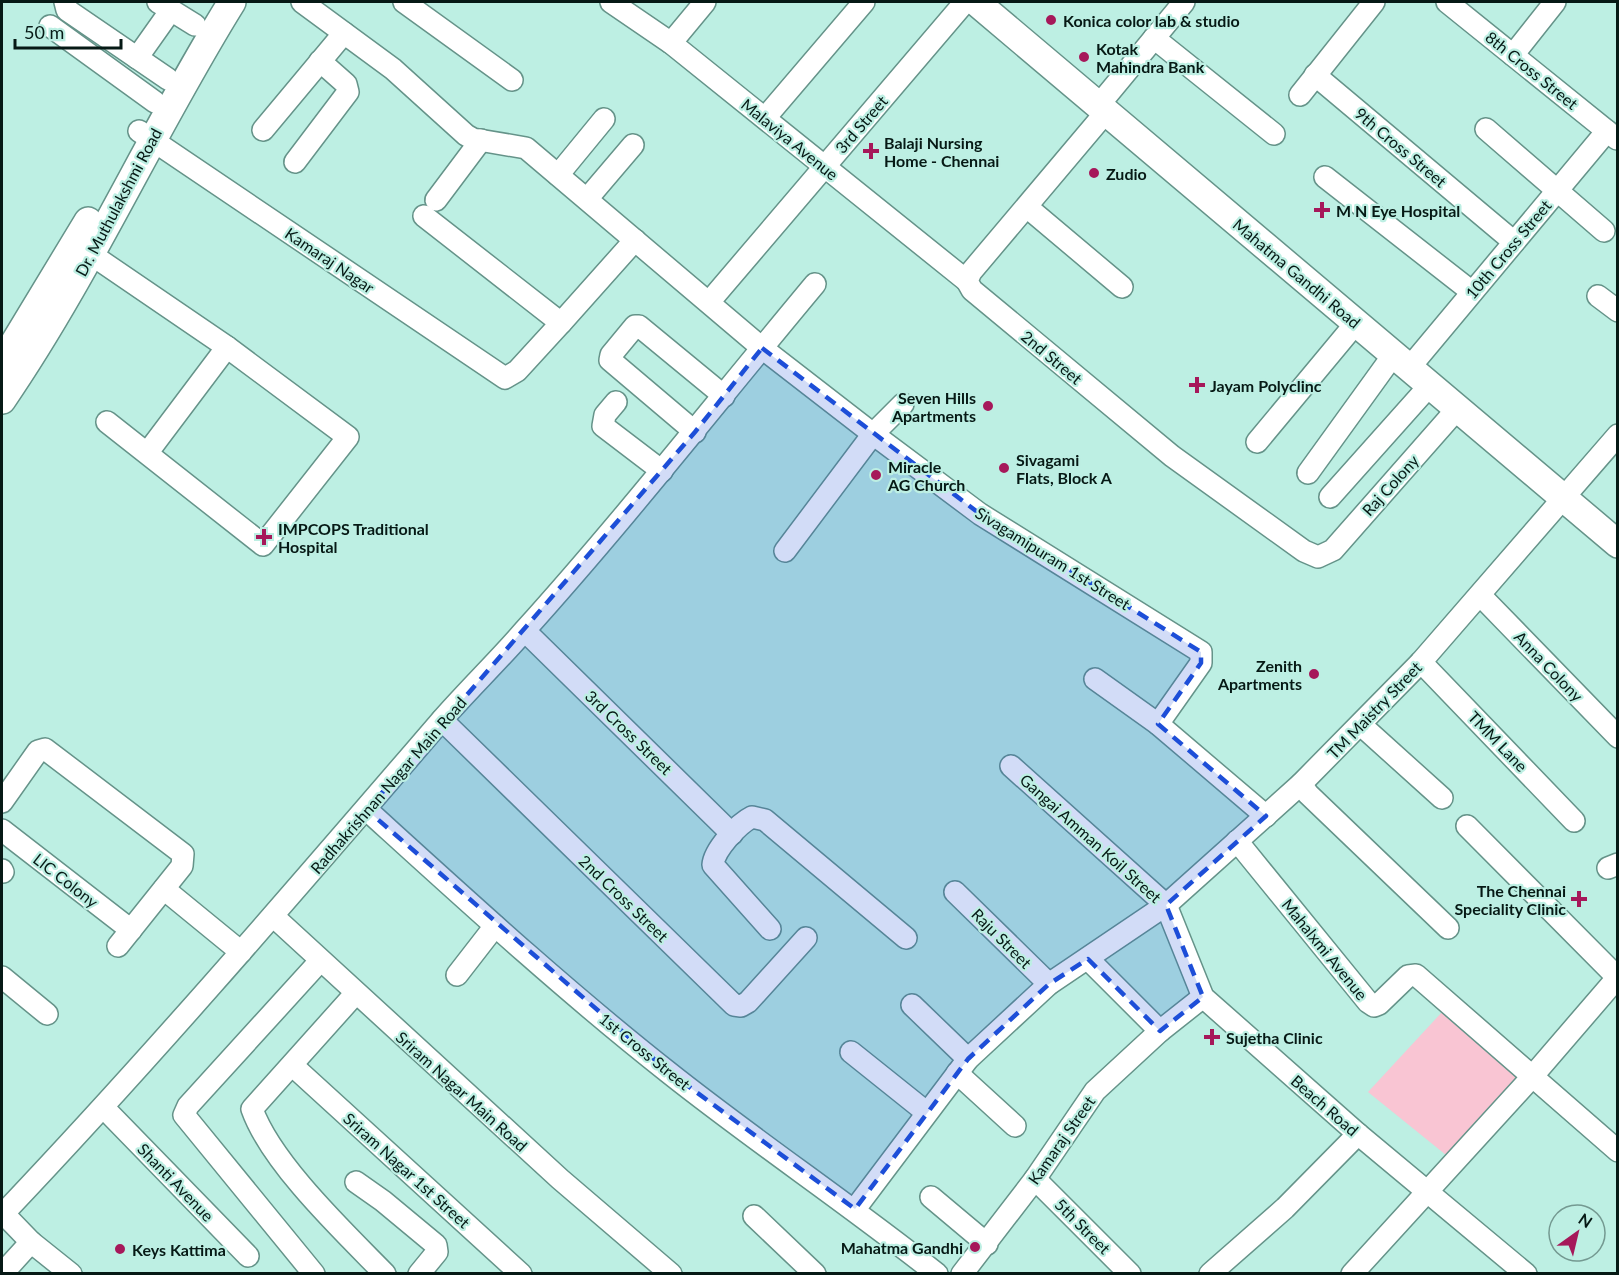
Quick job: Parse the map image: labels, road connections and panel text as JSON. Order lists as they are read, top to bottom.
{
  "streets": {
    "main road": ["Dr. Muthulakshmi Road", "Mahatma Gandhi Road"],
    "street": [
      "8th Cross Street",
      "3rd Street",
      "Malaviya Avenue",
      "9th Cross Street",
      "10th Cross Street",
      "Kamaraj Nagar",
      "2nd Street",
      "Raj Colony",
      "Sivagamipuram 1st Street",
      "Anna Colony",
      "TM Maistry Street",
      "3rd Cross Street",
      "TMM Lane",
      "Radhakrishnan Nagar Main Road",
      "Gangai Amman Koil Street",
      "LIC Colony",
      "2nd Cross Street",
      "Raju Street",
      "Mahalxmi Avenue",
      "1st Cross Street",
      "Sriram Nagar Main Road",
      "Beach Road",
      "Kamaraj Street",
      "Sriram Nagar 1st Street",
      "Shanti Avenue",
      "5th Street"
    ]
  },
  "crossings": [
    ["8th Cross Street", "10th Cross Street"],
    ["3rd Street", "Malaviya Avenue"],
    ["3rd Street", "Sivagamipuram 1st Street"],
    ["Malaviya Avenue", "2nd Street"],
    ["9th Cross Street", "10th Cross Street"],
    ["Dr. Muthulakshmi Road", "Kamaraj Nagar"],
    ["10th Cross Street", "Mahatma Gandhi Road"],
    ["Mahatma Gandhi Road", "Raj Colony"],
    ["Mahatma Gandhi Road", "TM Maistry Street"],
    ["2nd Street", "Raj Colony"],
    ["Sivagamipuram 1st Street", "Radhakrishnan Nagar Main Road"],
    ["Anna Colony", "TM Maistry Street"],
    ["TM Maistry Street", "TMM Lane"],
    ["TM Maistry Street", "Gangai Amman Koil Street"],
    ["TM Maistry Street", "Mahalxmi Avenue"],
    ["TM Maistry Street", "Beach Road"],
    ["3rd Cross Street", "Radhakrishnan Nagar Main Road"],
    ["Radhakrishnan Nagar Main Road", "2nd Cross Street"],
    ["Radhakrishnan Nagar Main Road", "1st Cross Street"],
    ["Radhakrishnan Nagar Main Road", "Sriram Nagar Main Road"],
    ["Radhakrishnan Nagar Main Road", "Shanti Avenue"],
    ["Gangai Amman Koil Street", "Raju Street"],
    ["Gangai Amman Koil Street", "1st Cross Street"],
    ["Gangai Amman Koil Street", "Beach Road"],
    ["Beach Road", "Kamaraj Street"],
    ["Kamaraj Street", "5th Street"]
  ],
  "places": {
    "other": [
      "Konica color lab & studio",
      "Kotak Mahindra Bank",
      "Zudio",
      "Seven Hills Apartments",
      "Sivagami Flats, Block A",
      "Miracle AG Church",
      "Zenith Apartments",
      "Mahatma Gandhi",
      "Keys Kattima"
    ],
    "health": [
      "Balaji Nursing Home - Chennai",
      "M N Eye Hospital",
      "Jayam Polyclinc",
      "IMPCOPS Traditional Hospital",
      "The Chennai Speciality Clinic",
      "Sujetha Clinic"
    ]
  },
  "scale_bar": "50 m",
  "north": "top right"
}
